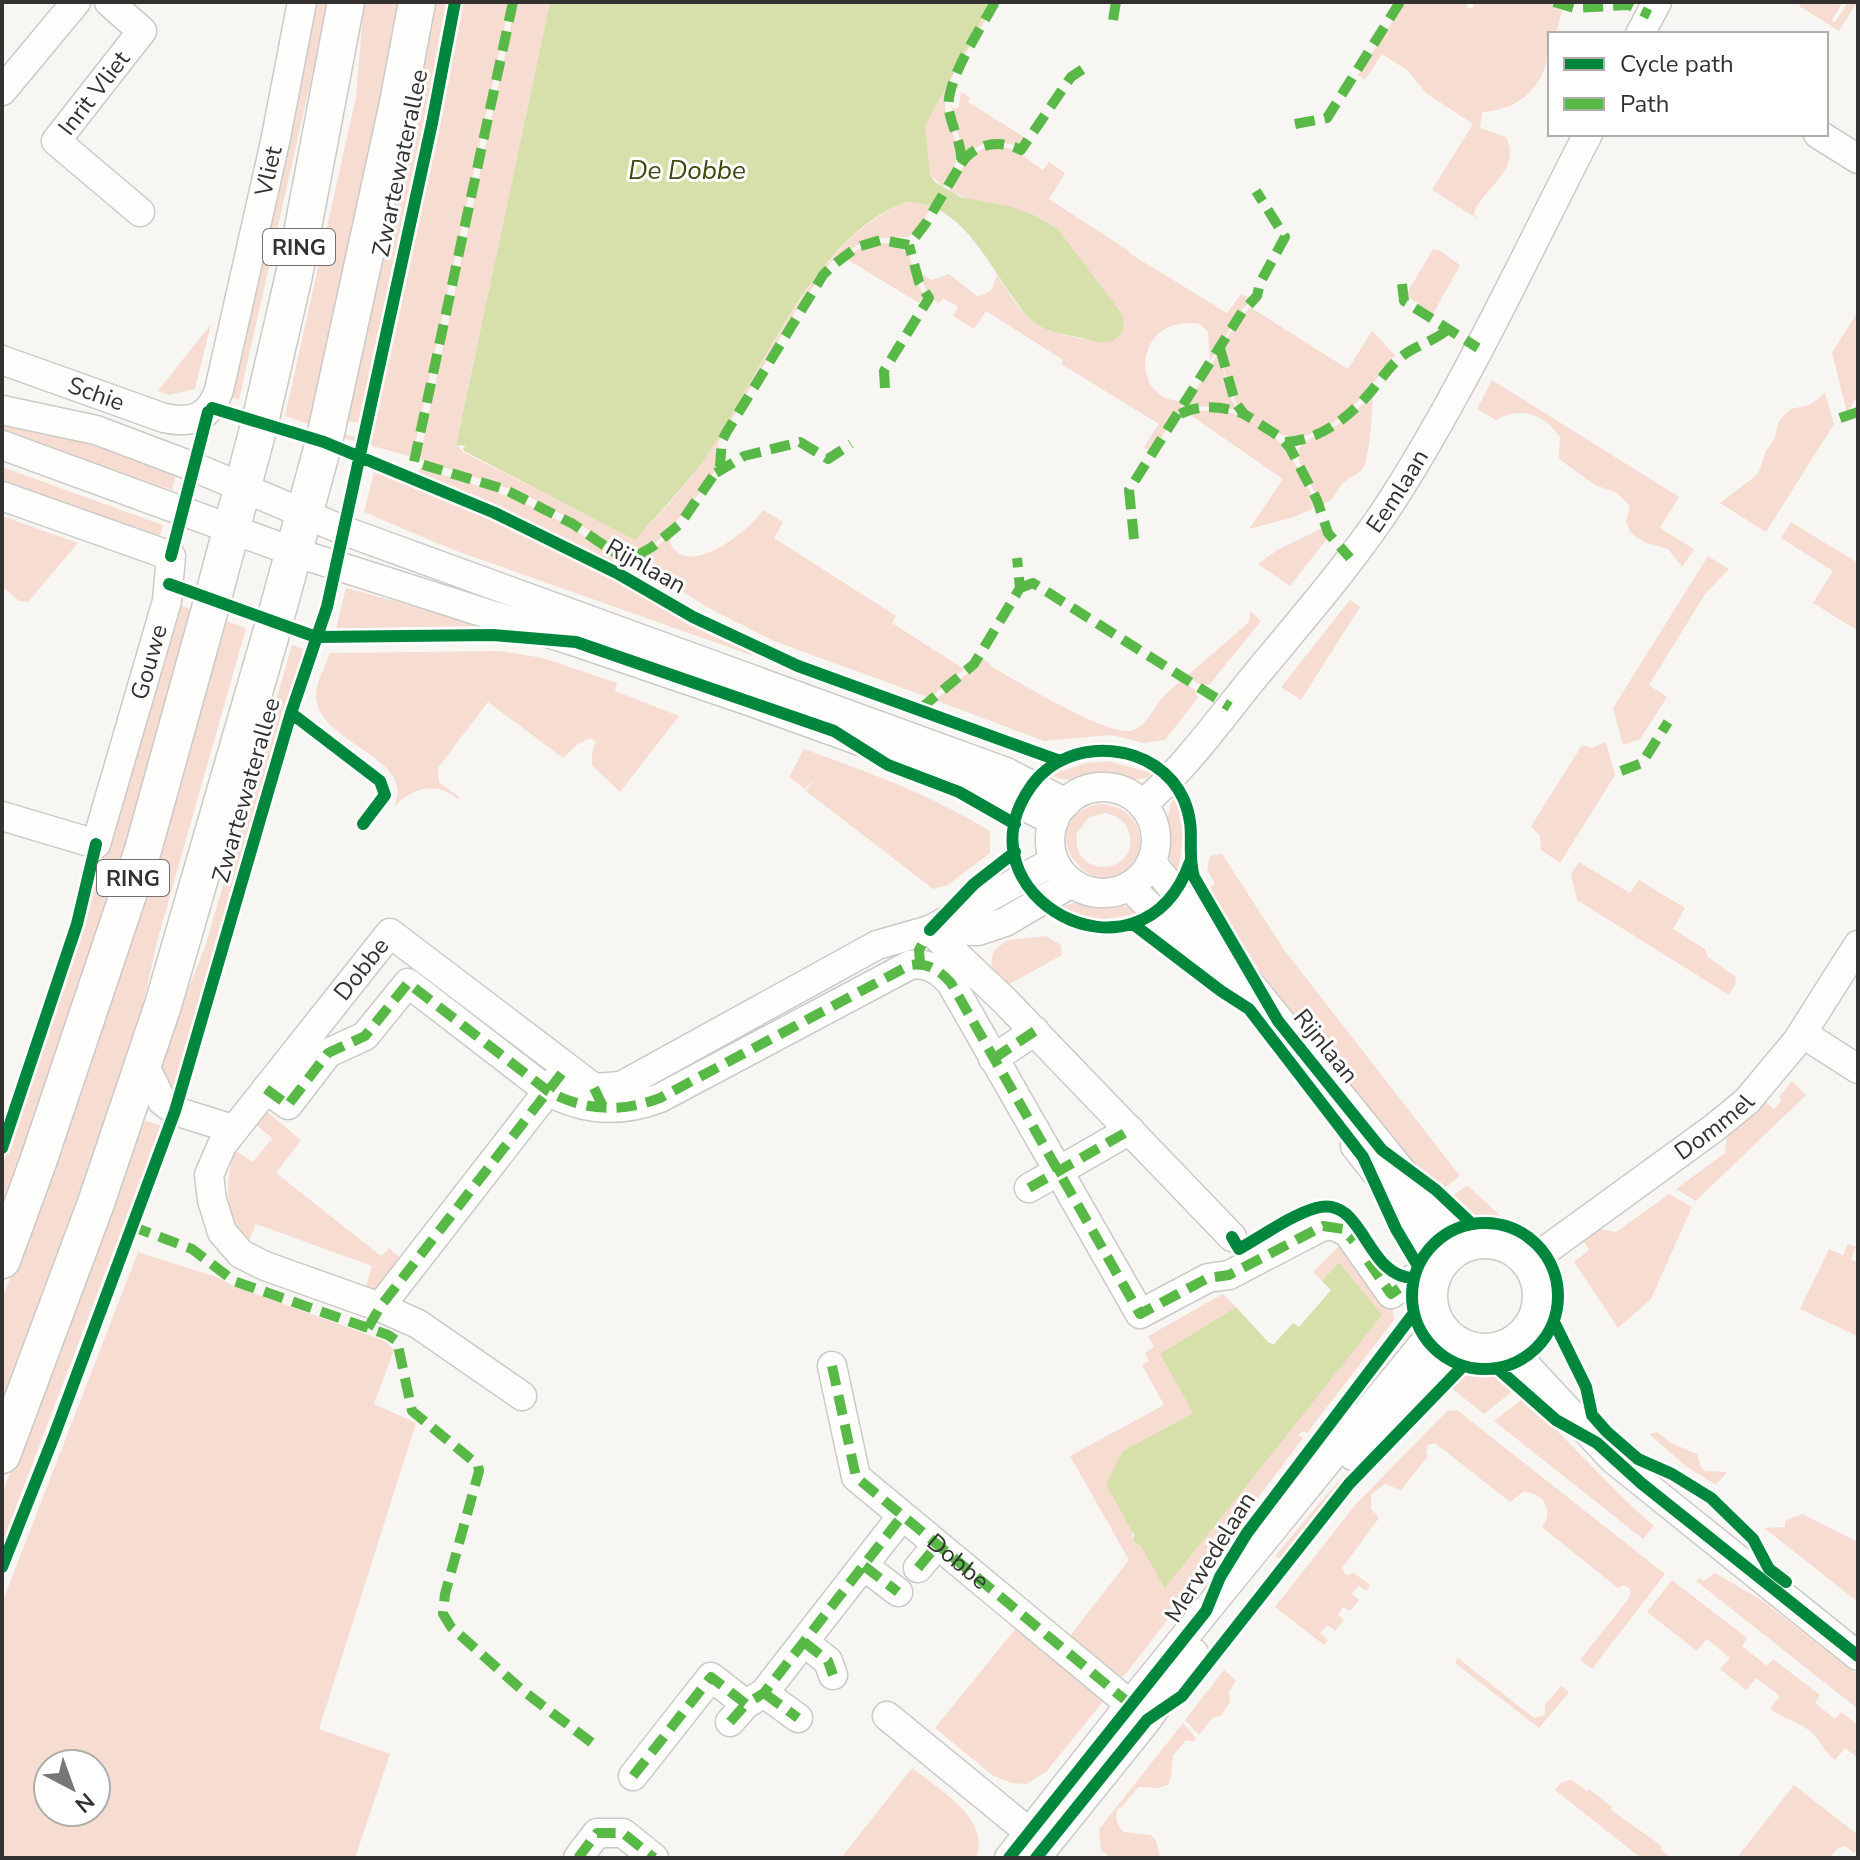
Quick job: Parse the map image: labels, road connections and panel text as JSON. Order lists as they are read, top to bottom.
{
  "streets": {
    "main road": ["Zwartewaterallee", "RING"],
    "street": [
      "Inrit Vliet",
      "Vliet",
      "Schie",
      "Eemlaan",
      "Rijnlaan",
      "Gouwe",
      "Dobbe",
      "Dommel",
      "Merwedelaan"
    ]
  },
  "crossings": [
    ["Vliet", "Schie"],
    ["Eemlaan", "Rijnlaan"],
    ["Rijnlaan", "Dommel"],
    ["Rijnlaan", "Merwedelaan"],
    ["Dobbe", "Merwedelaan"],
    ["Dommel", "Merwedelaan"]
  ],
  "water": ["De Dobbe"],
  "legend": ["Cycle path", "Path"],
  "north": "bottom right"
}
